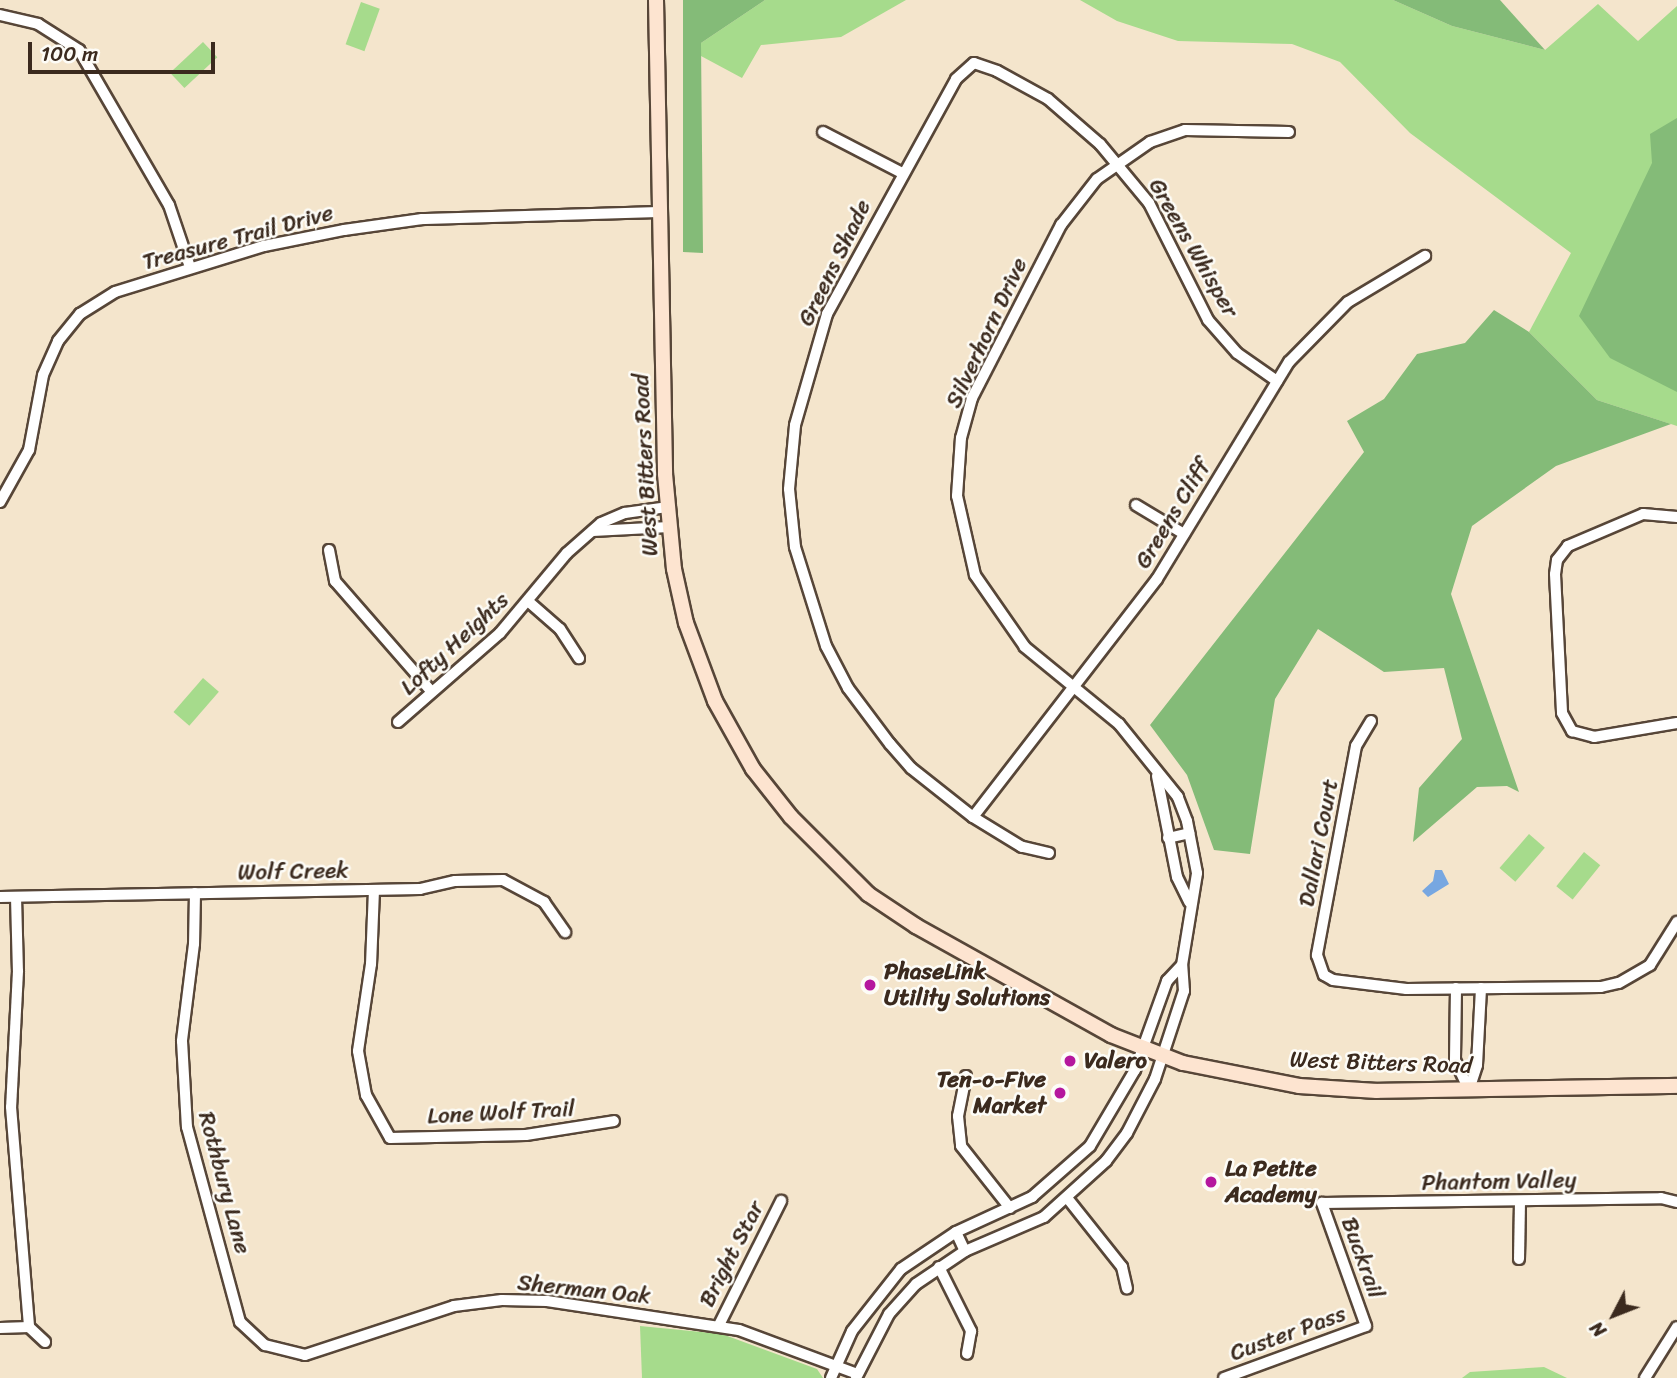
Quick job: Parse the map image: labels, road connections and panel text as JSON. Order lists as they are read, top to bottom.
{
  "streets": {
    "main road": ["West Bitters Road"],
    "street": [
      "Treasure Trail Drive",
      "Greens Whisper",
      "Greens Shade",
      "Silverhorn Drive",
      "Greens Cliff",
      "Lofty Heights",
      "Dallari Court",
      "Wolf Creek",
      "Lone Wolf Trail",
      "Phantom Valley",
      "Rothbury Lane",
      "Bright Star",
      "Buckrail",
      "Sherman Oak",
      "Custer Pass"
    ]
  },
  "crossings": [
    ["Treasure Trail Drive", "West Bitters Road"],
    ["Greens Whisper", "Greens Shade"],
    ["Greens Whisper", "Silverhorn Drive"],
    ["Greens Whisper", "Greens Cliff"],
    ["Greens Shade", "Greens Cliff"],
    ["Silverhorn Drive", "West Bitters Road"],
    ["Silverhorn Drive", "Greens Cliff"],
    ["Silverhorn Drive", "Sherman Oak"],
    ["West Bitters Road", "Lofty Heights"],
    ["Wolf Creek", "Lone Wolf Trail"],
    ["Wolf Creek", "Rothbury Lane"],
    ["Phantom Valley", "Buckrail"],
    ["Rothbury Lane", "Sherman Oak"],
    ["Bright Star", "Sherman Oak"],
    ["Buckrail", "Custer Pass"]
  ],
  "places": [
    "PhaseLink Utility Solutions",
    "Valero",
    "Ten-o-Five Market",
    "La Petite Academy"
  ],
  "scale_bar": "100 m",
  "north": "bottom left"
}
